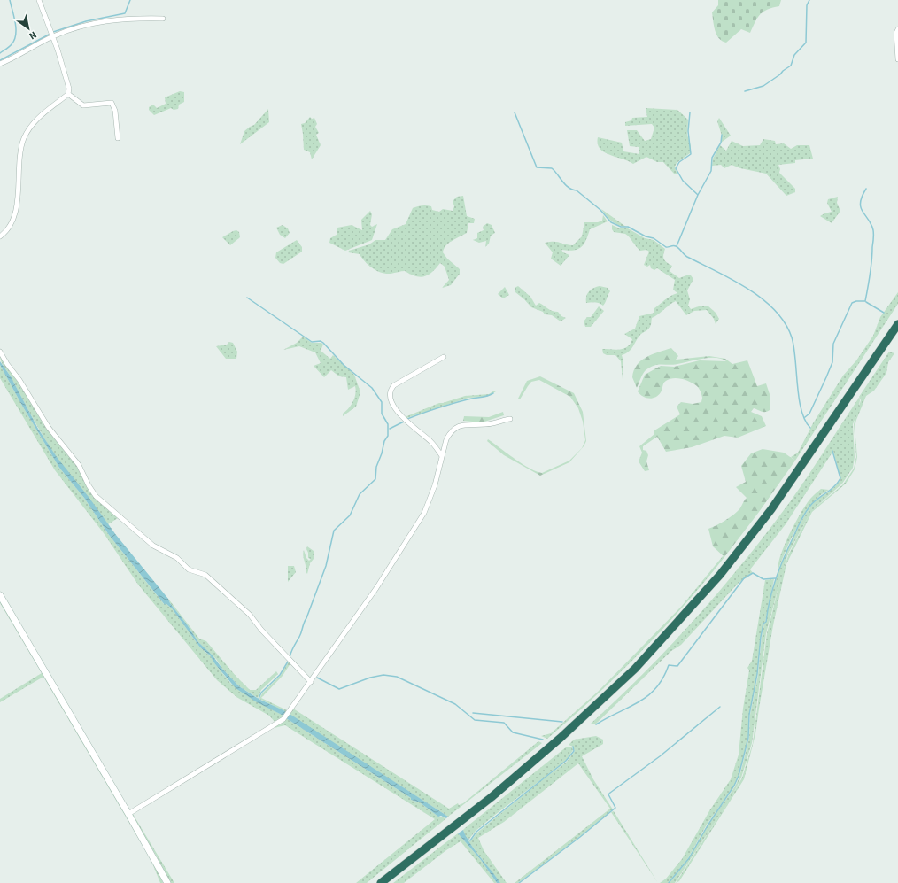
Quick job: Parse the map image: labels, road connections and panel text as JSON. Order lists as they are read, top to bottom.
{
  "north": "bottom right"
}
